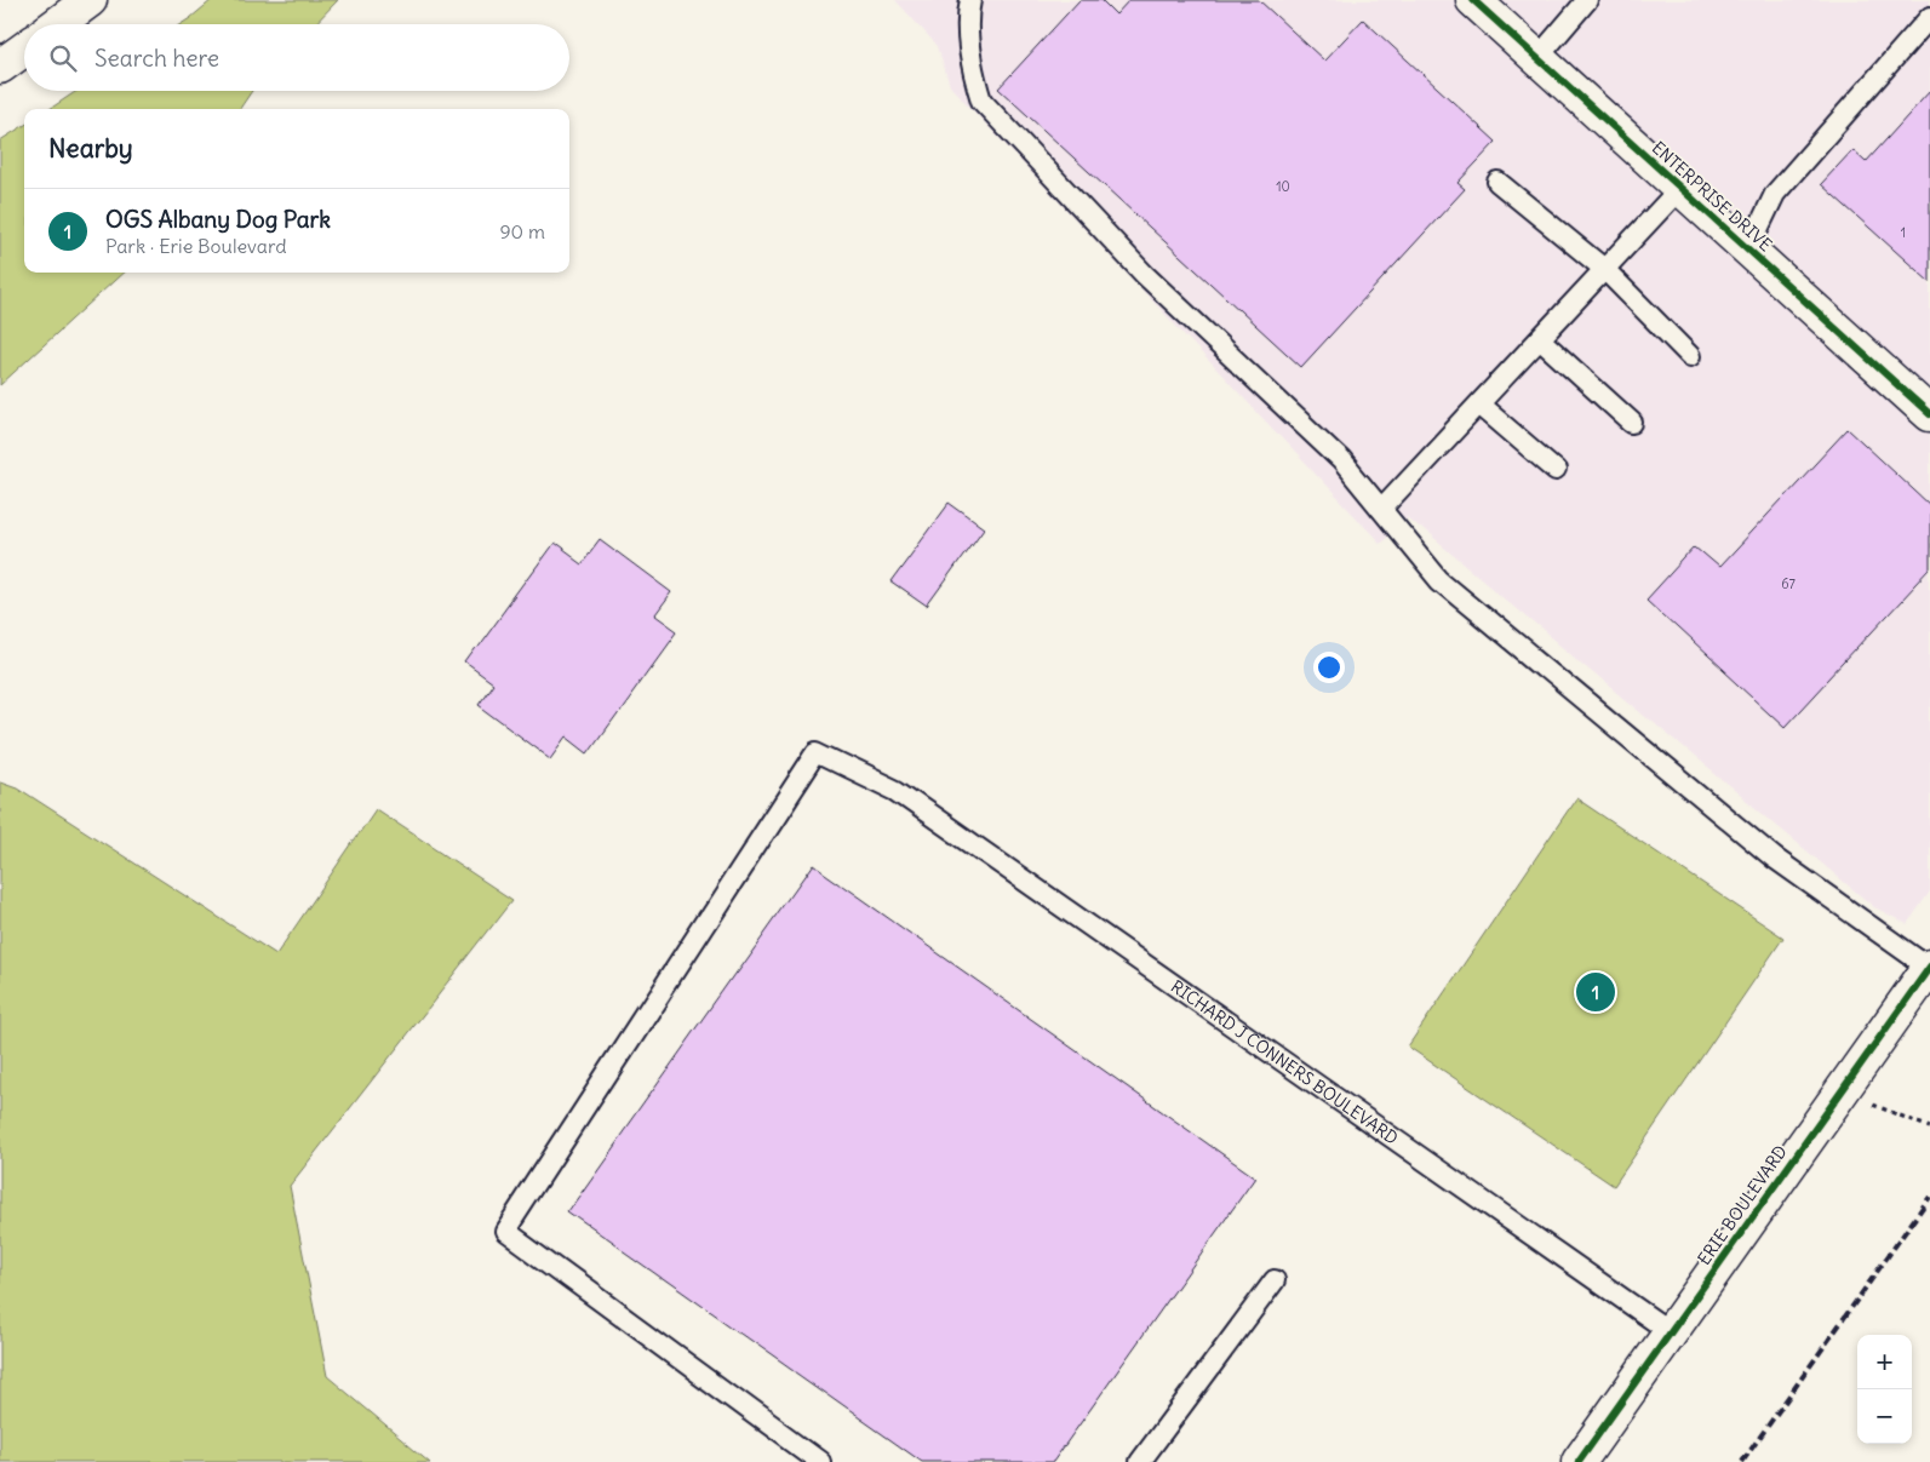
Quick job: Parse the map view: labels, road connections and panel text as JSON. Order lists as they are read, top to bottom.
{
  "streets": {
    "main road": ["ENTERPRISE DRIVE", "ERIE BOULEVARD"],
    "lane": ["RICHARD J CONNERS BOULEVARD"]
  },
  "crossings": [
    ["RICHARD J CONNERS BOULEVARD", "ERIE BOULEVARD"]
  ],
  "house_numbers": ["10", "1", "67"],
  "page": {
    "search": "Search here",
    "heading": "Nearby",
    "list": [
      {
        "mark": "1",
        "name": "OGS Albany Dog Park",
        "note": "Park · Erie Boulevard",
        "value": "90 m"
      }
    ],
    "pins": "1",
    "map_buttons": ["+", "−"]
  }
}
